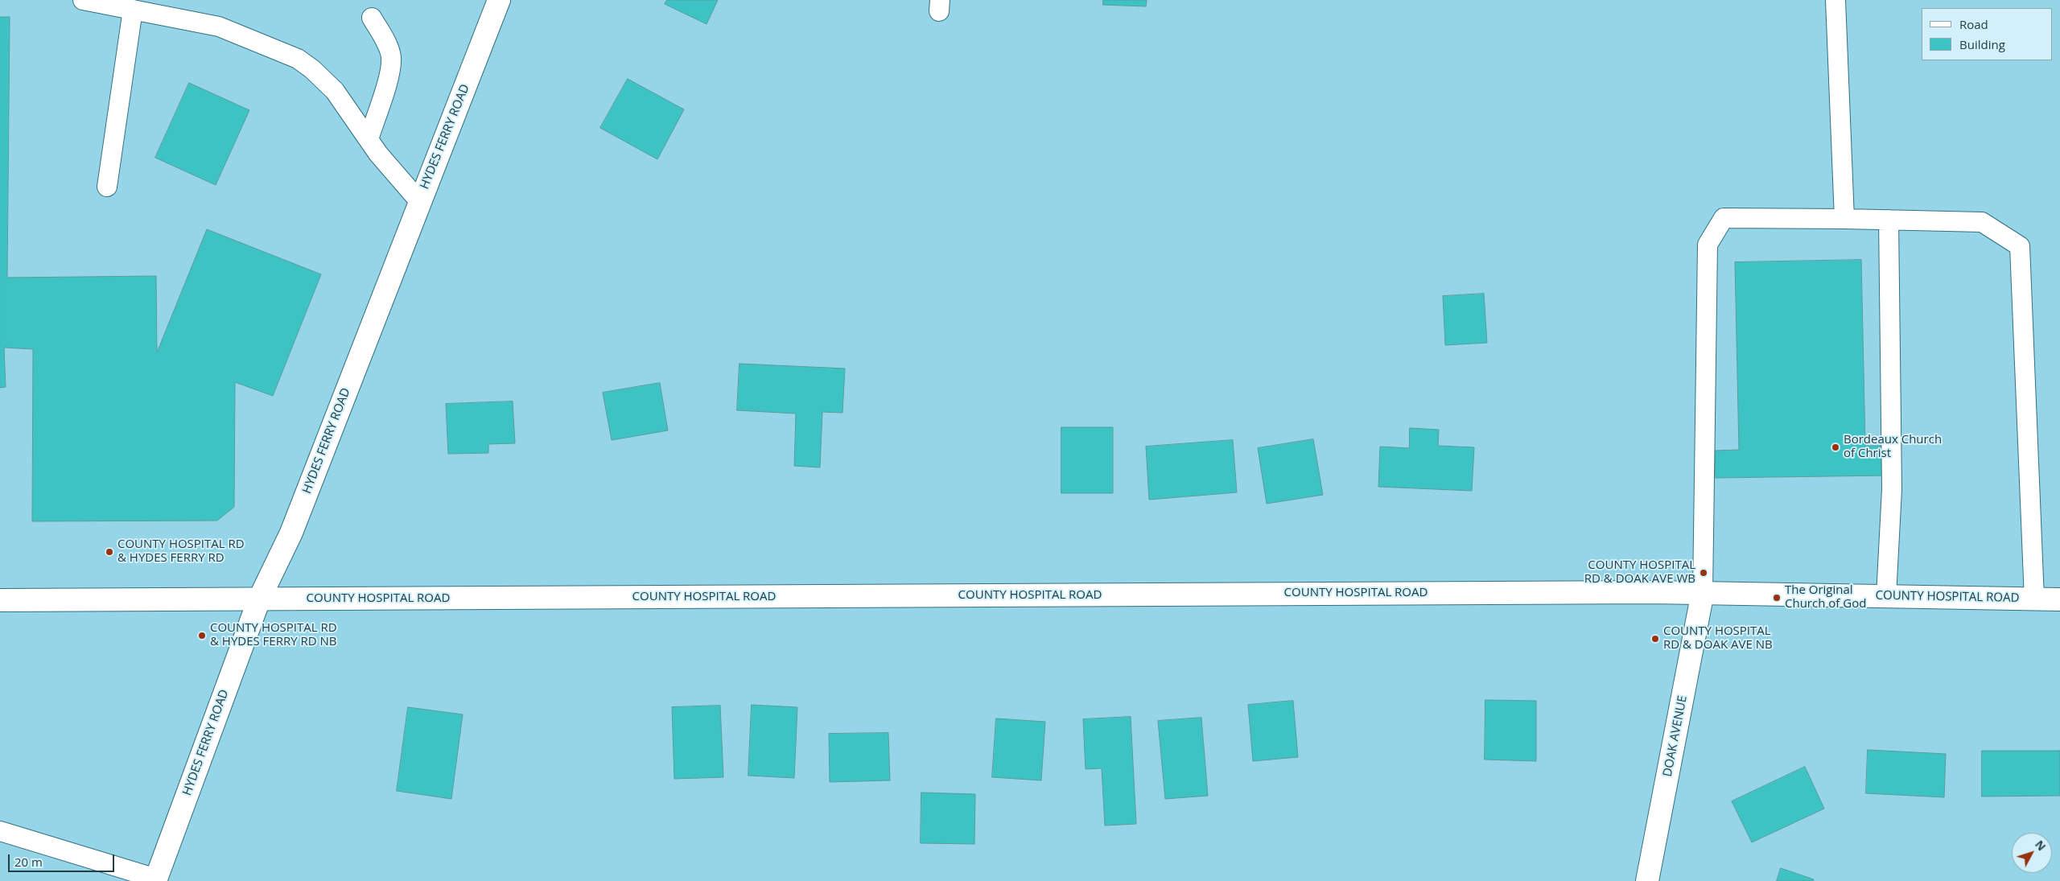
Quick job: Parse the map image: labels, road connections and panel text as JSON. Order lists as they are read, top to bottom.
{
  "streets": {
    "main road": ["HYDES FERRY ROAD", "COUNTY HOSPITAL ROAD", "DOAK AVENUE"]
  },
  "crossings": [
    ["HYDES FERRY ROAD", "COUNTY HOSPITAL ROAD"],
    ["COUNTY HOSPITAL ROAD", "DOAK AVENUE"]
  ],
  "places": [
    "Bordeaux Church of Christ",
    "COUNTY HOSPITAL RD & HYDES FERRY RD",
    "COUNTY HOSPITAL RD & DOAK AVE WB",
    "The Original Church of God",
    "COUNTY HOSPITAL RD & HYDES FERRY RD NB",
    "COUNTY HOSPITAL RD & DOAK AVE NB"
  ],
  "legend": ["Road", "Building"],
  "scale_bar": "20 m",
  "north": "top right"
}
